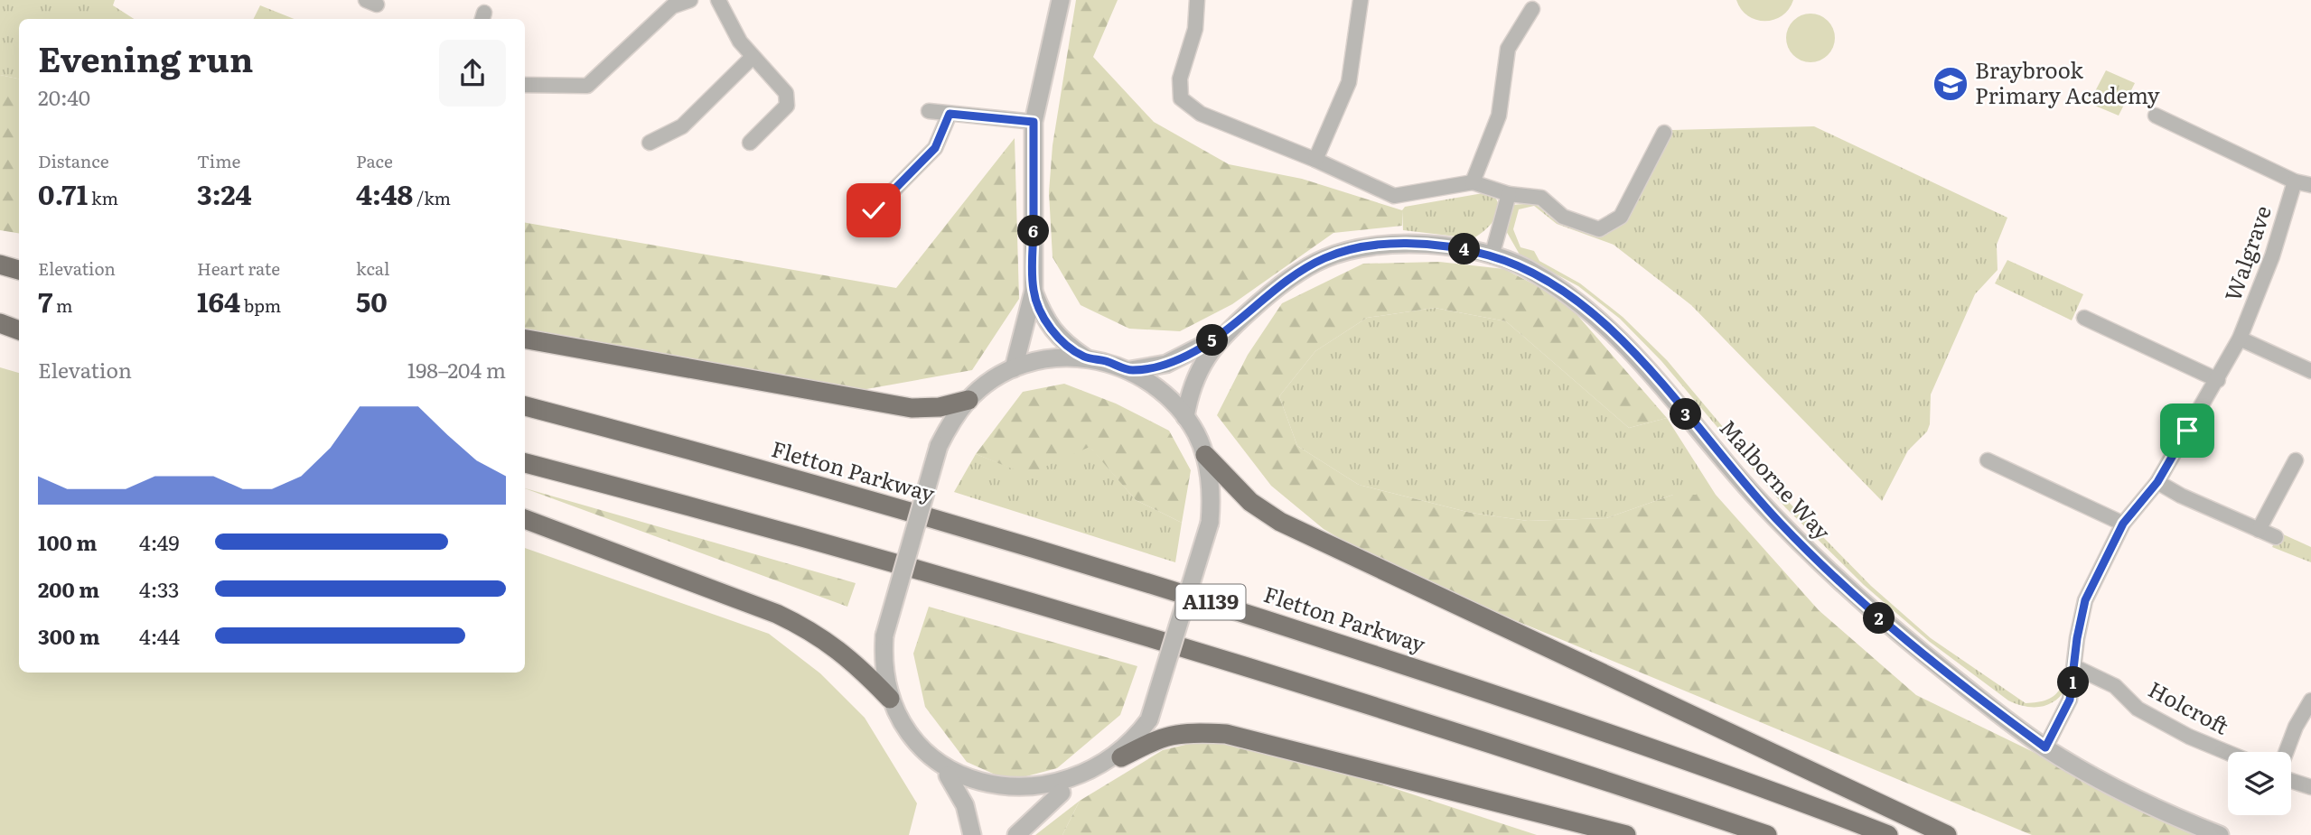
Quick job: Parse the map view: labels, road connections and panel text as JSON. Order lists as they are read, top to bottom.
{
  "streets": {
    "highway": ["Fletton Parkway", "A1139"],
    "street": ["Walgrave", "Malborne Way", "Holcroft"]
  },
  "crossings": [
    ["Walgrave", "Malborne Way"],
    ["Walgrave", "Holcroft"]
  ],
  "places": {
    "school or university": ["Braybrook Primary Academy"]
  },
  "page": {
    "heading": ["Evening run", "20:40"],
    "stats": [
      ["Distance", "0.71 km"],
      ["Time", "3:24"],
      ["Pace", "4:48 /km"],
      ["Elevation", "7 m"],
      ["Heart rate", "164 bpm"],
      ["kcal", "50"]
    ],
    "pins": [
      "6",
      "4",
      "5",
      "3",
      "2",
      "1"
    ],
    "chart": ["Elevation", "198–204 m"],
    "list": [
      {
        "name": "100 m",
        "note": "4:49"
      },
      {
        "name": "200 m",
        "note": "4:33"
      },
      {
        "name": "300 m",
        "note": "4:44"
      }
    ]
  }
}
